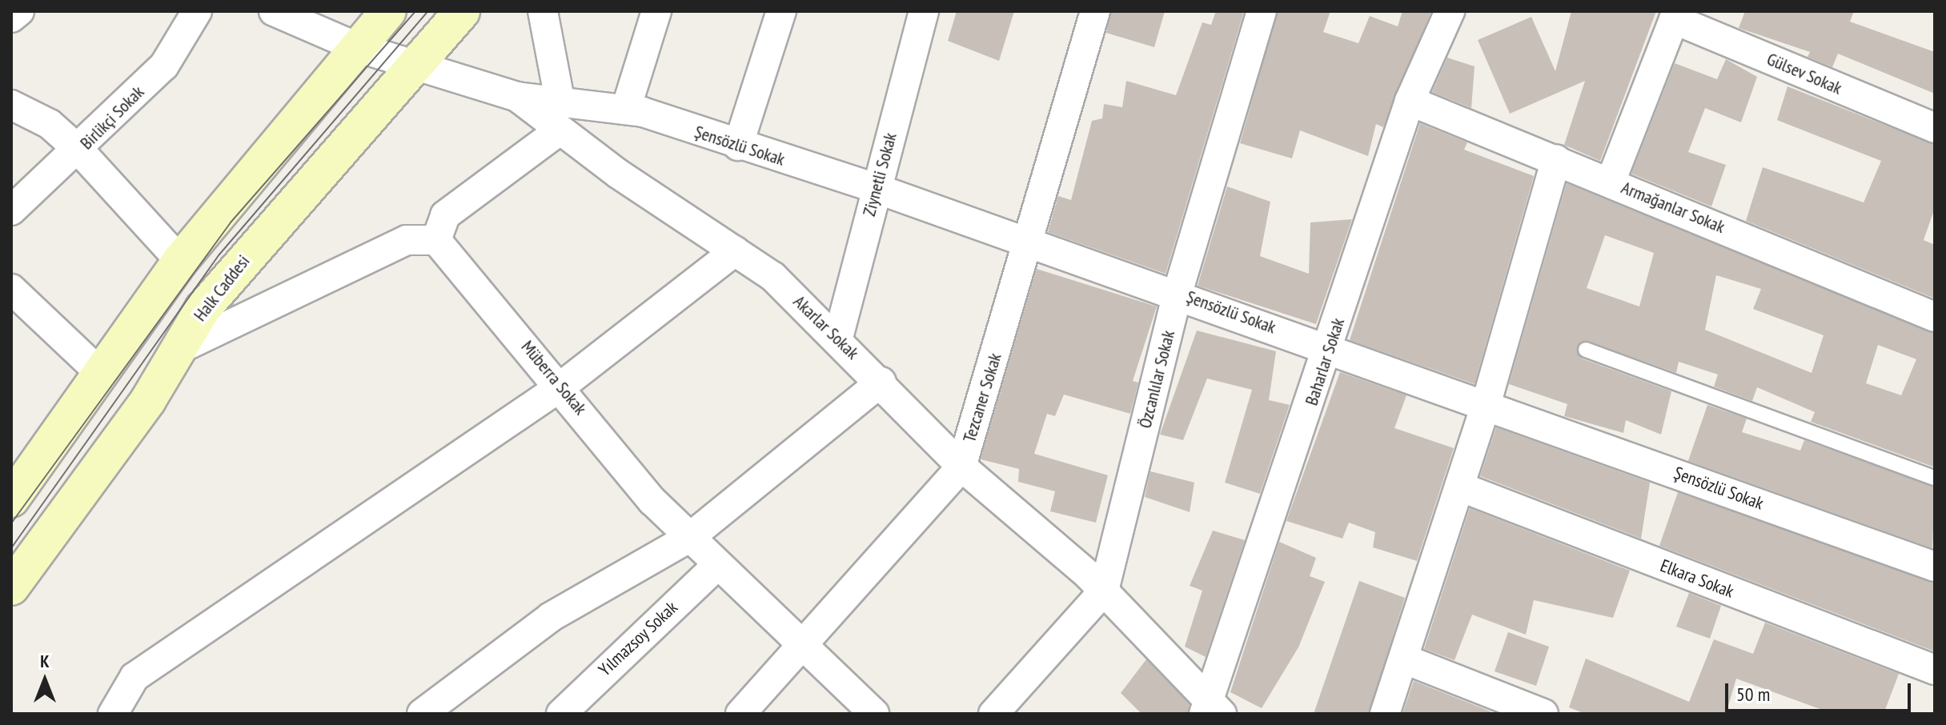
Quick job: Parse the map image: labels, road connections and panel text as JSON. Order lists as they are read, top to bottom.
{
  "streets": {
    "main road": ["Halk Caddesi"],
    "street": [
      "Gülsev Sokak",
      "Birlikçi Sokak",
      "Şensözlü Sokak",
      "Ziynetli Sokak",
      "Armağanlar Sokak",
      "Akarlar Sokak",
      "Baharlar Sokak",
      "Müberra Sokak",
      "Özcanlılar Sokak",
      "Tezcaner Sokak",
      "Elkara Sokak",
      "Yılmazsoy Sokak"
    ]
  },
  "crossings": [
    ["Şensözlü Sokak", "Ziynetli Sokak"],
    ["Şensözlü Sokak", "Akarlar Sokak"],
    ["Şensözlü Sokak", "Baharlar Sokak"],
    ["Şensözlü Sokak", "Özcanlılar Sokak"],
    ["Şensözlü Sokak", "Tezcaner Sokak"],
    ["Ziynetli Sokak", "Akarlar Sokak"],
    ["Armağanlar Sokak", "Baharlar Sokak"],
    ["Halk Caddesi", "Akarlar Sokak"],
    ["Akarlar Sokak", "Baharlar Sokak"],
    ["Akarlar Sokak", "Özcanlılar Sokak"],
    ["Akarlar Sokak", "Tezcaner Sokak"],
    ["Müberra Sokak", "Tezcaner Sokak"],
    ["Müberra Sokak", "Yılmazsoy Sokak"]
  ],
  "scale_bar": "50 m",
  "north": "top"
}
